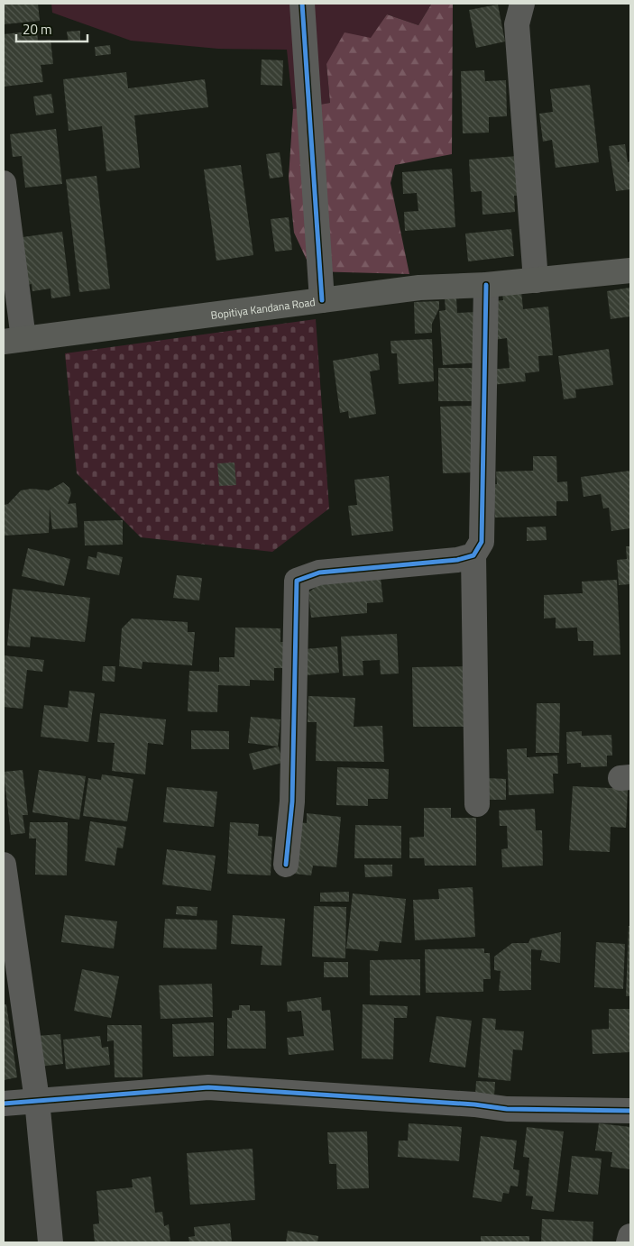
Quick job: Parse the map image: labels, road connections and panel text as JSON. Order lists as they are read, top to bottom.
{
  "streets": {
    "main road": ["Bopitiya Kandana Road"]
  },
  "scale_bar": "20 m"
}
